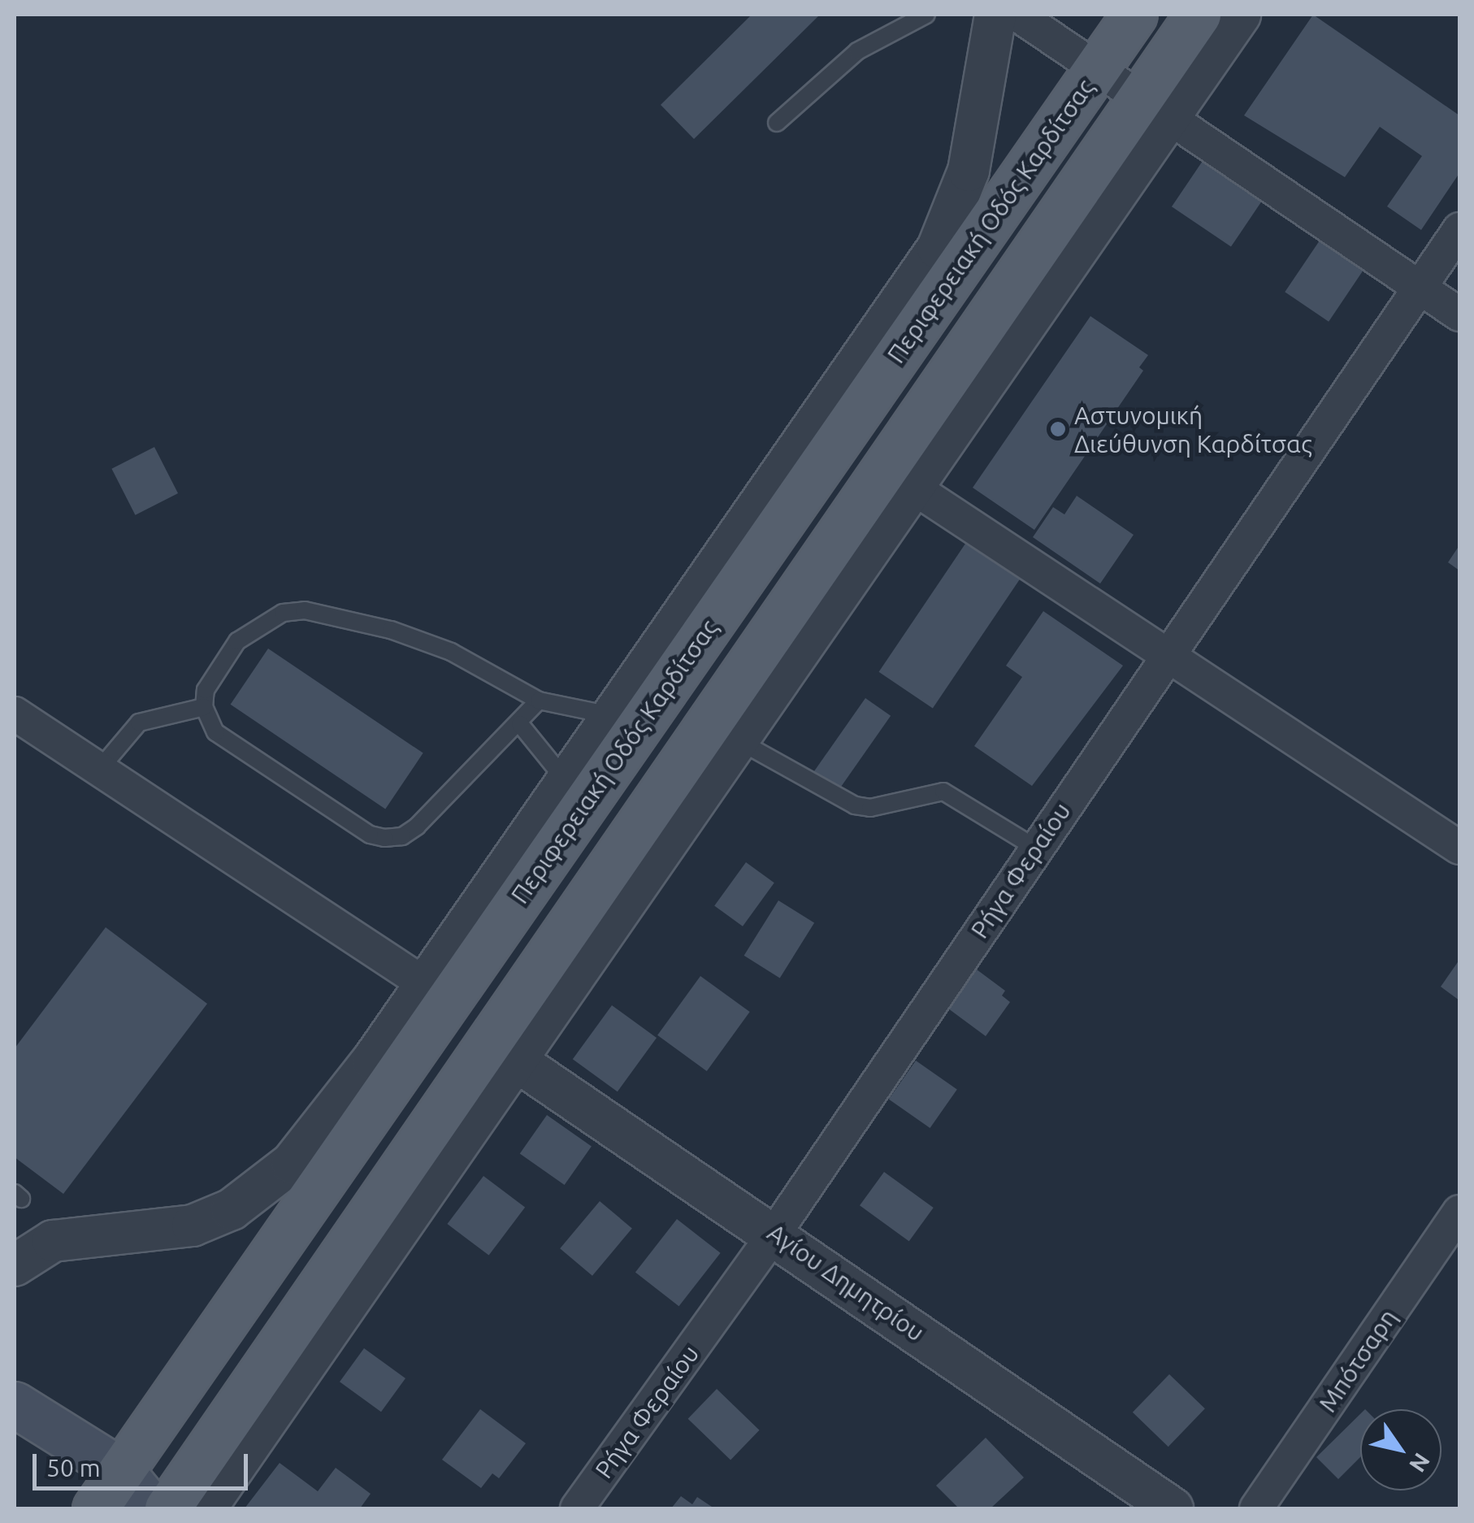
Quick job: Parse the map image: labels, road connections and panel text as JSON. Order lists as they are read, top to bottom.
{
  "streets": {
    "main road": ["Περιφερειακή Οδός Καρδίτσας"],
    "street": ["Ρήγα Φεραίου", "Αγίου Δημητρίου", "Μπότσαρη"]
  },
  "crossings": [
    ["Ρήγα Φεραίου", "Αγίου Δημητρίου"]
  ],
  "places": ["Αστυνομική Διεύθυνση Καρδίτσας"],
  "scale_bar": "50 m",
  "north": "bottom right"
}
